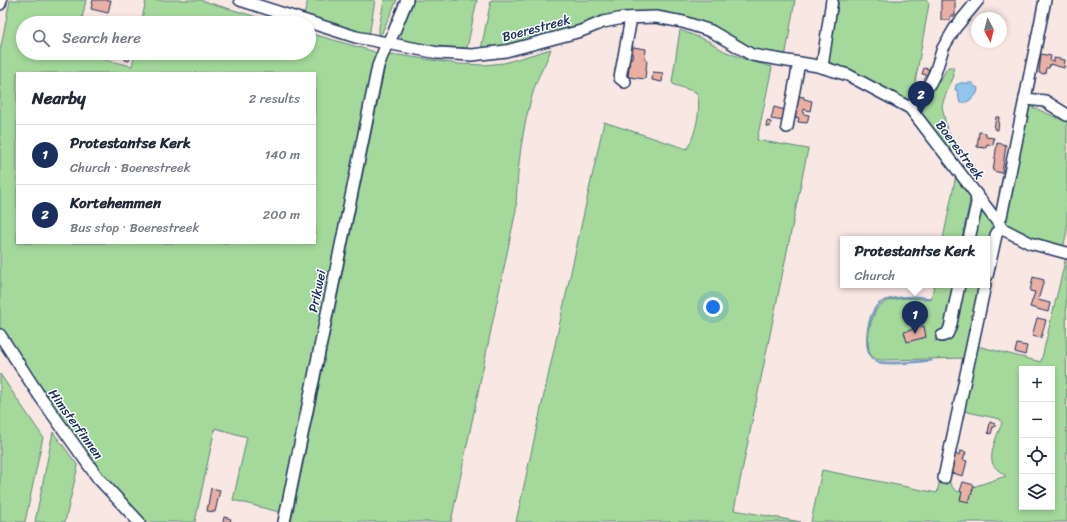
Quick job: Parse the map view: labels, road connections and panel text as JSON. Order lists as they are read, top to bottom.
{
  "streets": {
    "street": ["Boerestreek", "Prikwei", "Himsterfinnen"]
  },
  "crossings": [
    ["Boerestreek", "Prikwei"]
  ],
  "north": "bottom",
  "page": {
    "search": "Search here",
    "heading": ["Nearby", "2 results"],
    "pins": ["2", "1"],
    "list": [
      {
        "mark": "1",
        "name": "Protestantse Kerk",
        "note": "Church · Boerestreek",
        "value": "140 m"
      },
      {
        "mark": "2",
        "name": "Kortehemmen",
        "note": "Bus stop · Boerestreek",
        "value": "200 m"
      }
    ],
    "popup": ["Protestantse Kerk", "Church"],
    "map_buttons": ["+", "−"]
  }
}
